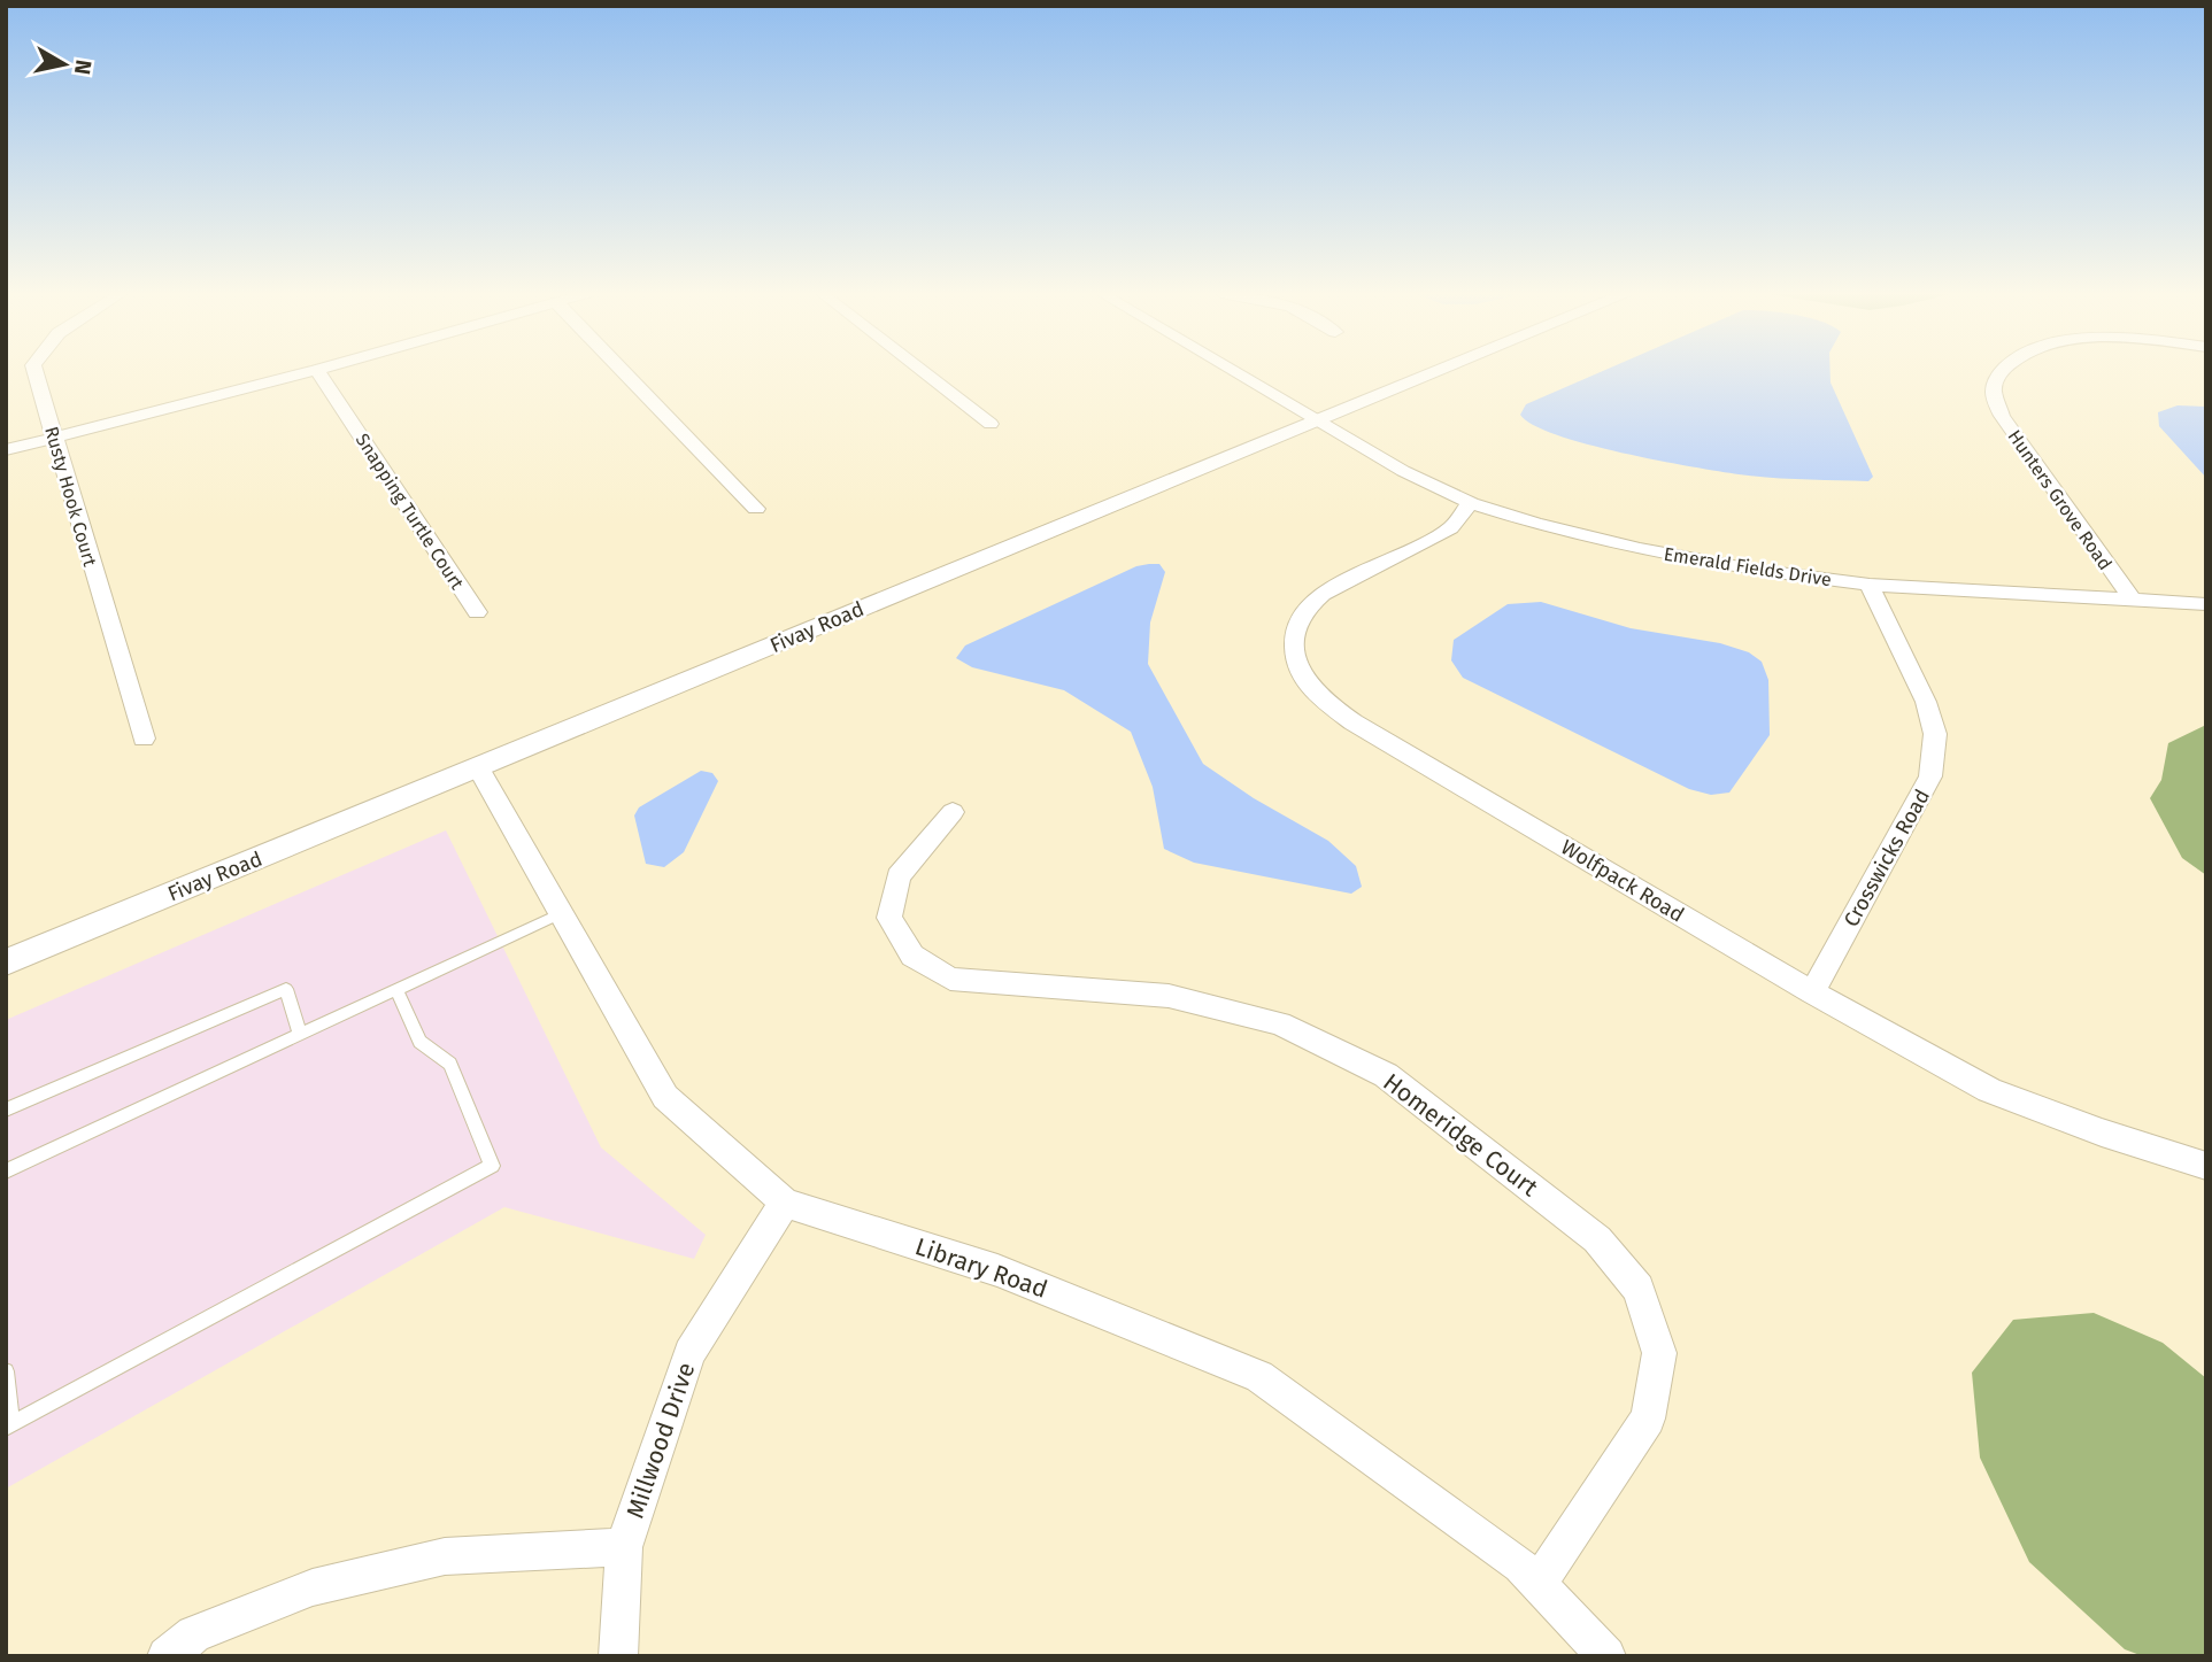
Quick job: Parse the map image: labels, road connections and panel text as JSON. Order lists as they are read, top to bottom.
{
  "streets": {
    "street": [
      "Rusty Hook Court",
      "Hunters Grove Road",
      "Snapping Turtle Court",
      "Emerald Fields Drive",
      "Fivay Road",
      "Crosswicks Road",
      "Wolfpack Road",
      "Homeridge Court",
      "Library Road",
      "Millwood Drive"
    ]
  },
  "crossings": [
    ["Hunters Grove Road", "Emerald Fields Drive"],
    ["Emerald Fields Drive", "Fivay Road"],
    ["Emerald Fields Drive", "Crosswicks Road"],
    ["Emerald Fields Drive", "Wolfpack Road"],
    ["Fivay Road", "Library Road"],
    ["Crosswicks Road", "Wolfpack Road"],
    ["Homeridge Court", "Library Road"],
    ["Library Road", "Millwood Drive"]
  ],
  "north": "right"
}
